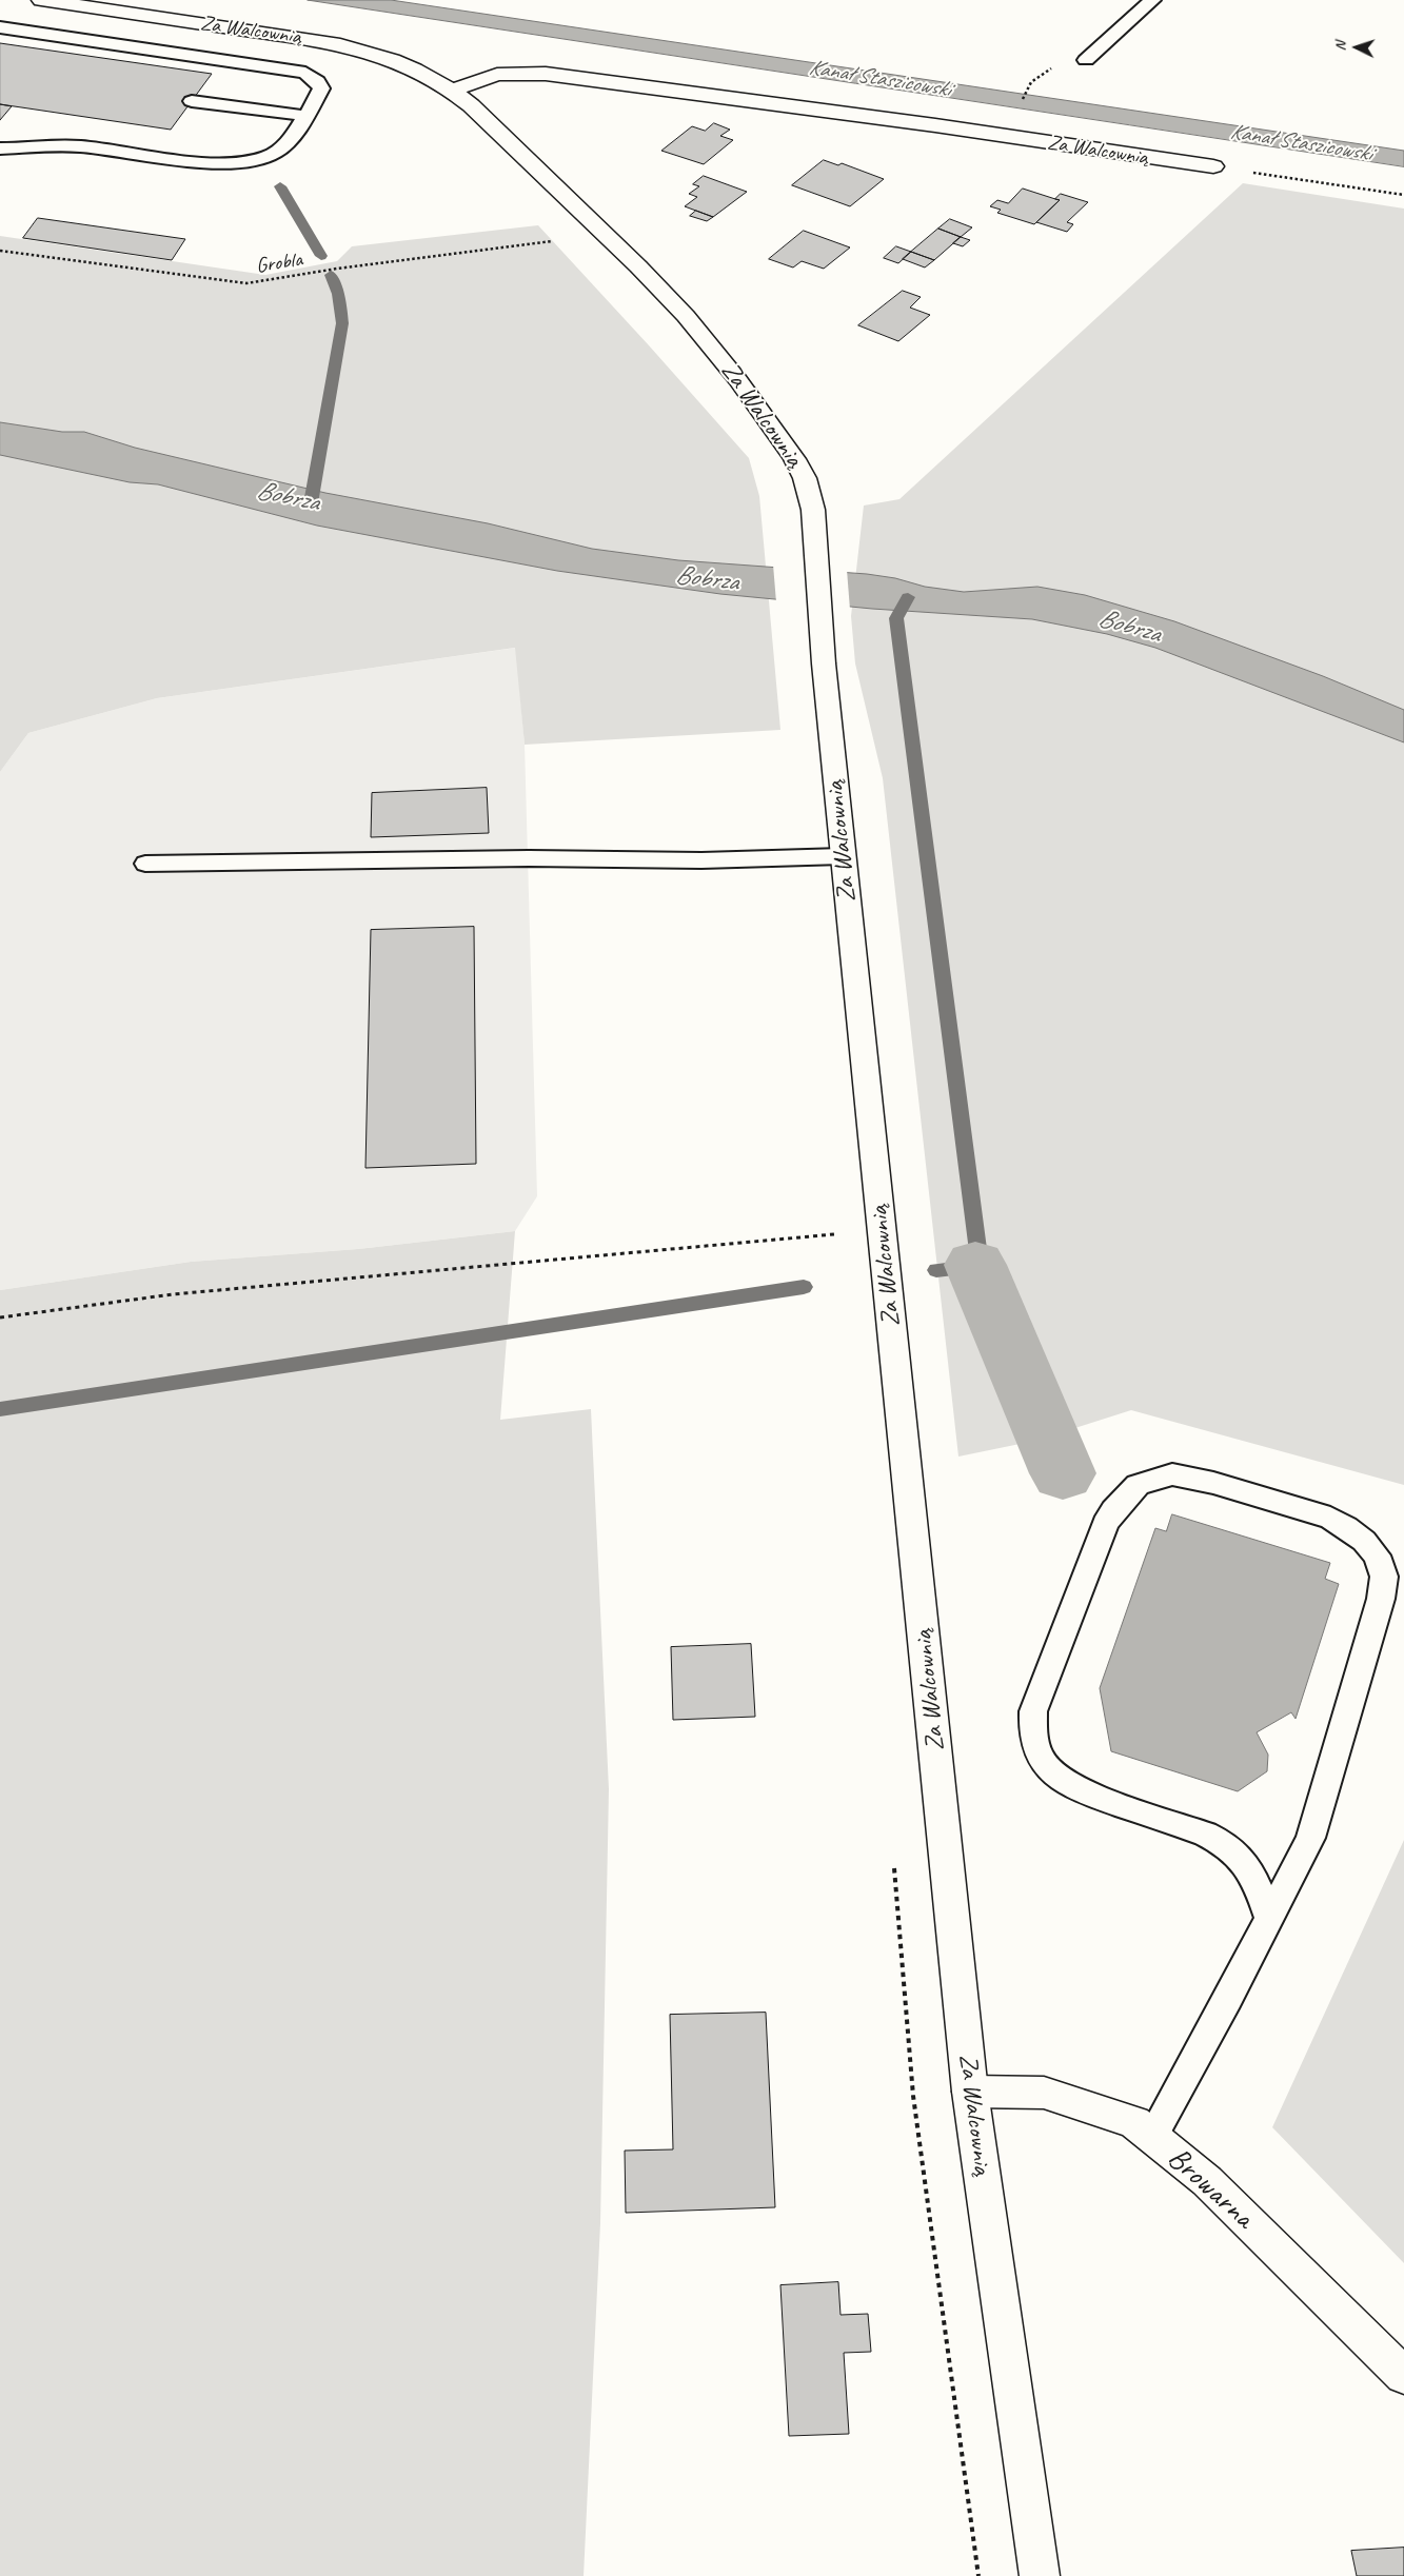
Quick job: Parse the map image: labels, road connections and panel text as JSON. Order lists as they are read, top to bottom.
{
  "streets": {
    "main road": ["Za Walcownią", "Browarna"],
    "path": ["Grobla"]
  },
  "crossings": [
    ["Za Walcownią", "Browarna"]
  ],
  "water": ["Kanał Staszicowski", "Bobrza"],
  "north": "left"
}
